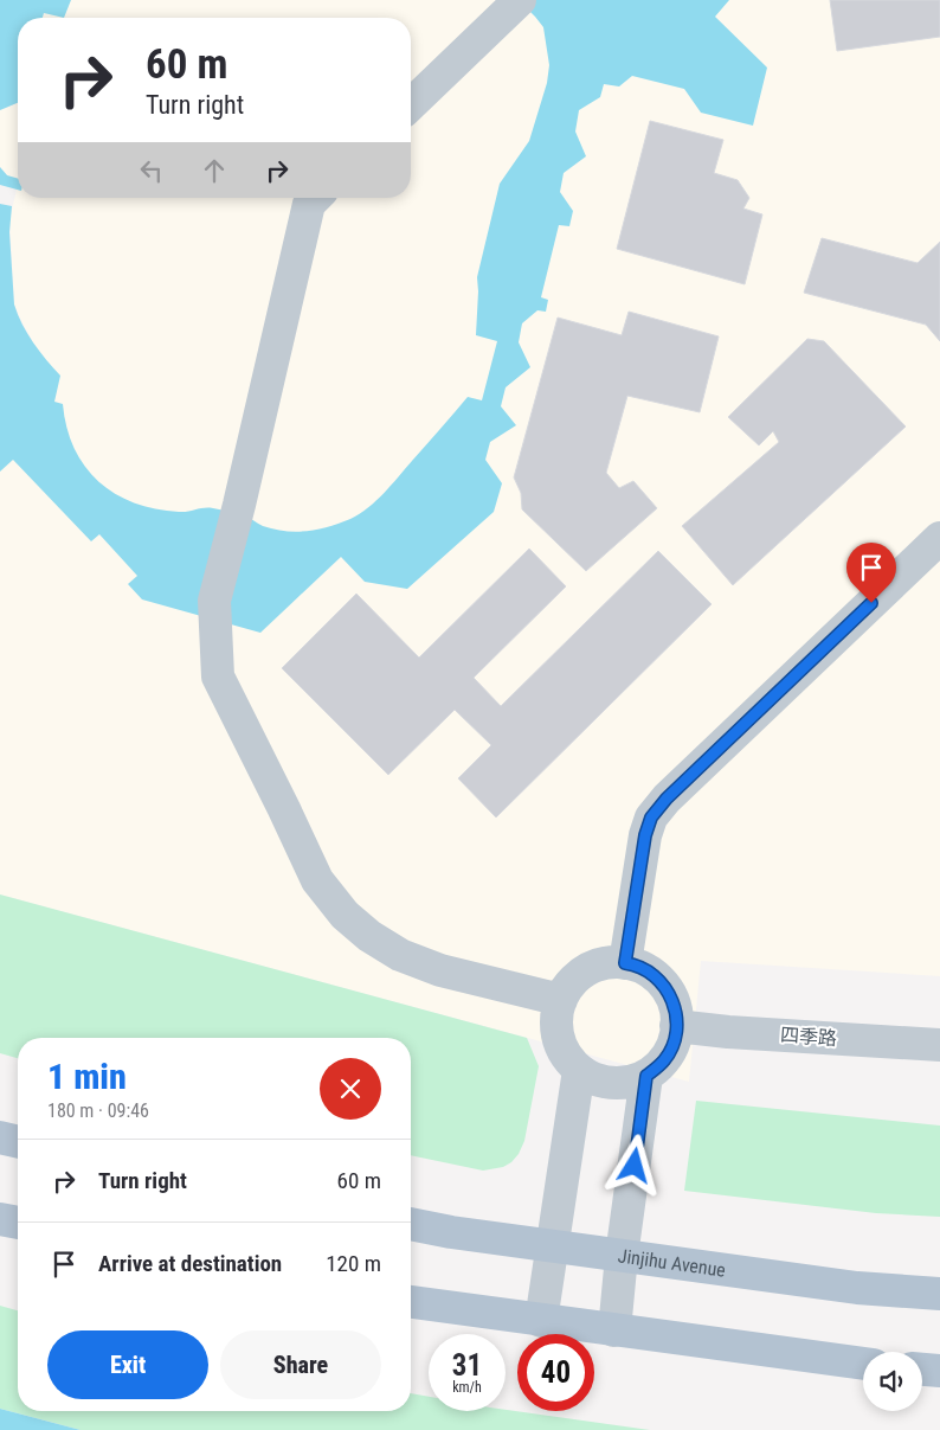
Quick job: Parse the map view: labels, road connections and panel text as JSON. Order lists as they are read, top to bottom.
{
  "streets": {
    "main road": ["Jinjihu Avenue"],
    "street": ["四季路"]
  },
  "page": {
    "turn": ["60 m", "Turn right"],
    "heading": ["1 min", "180 m · 09:46"],
    "list": [
      {
        "name": "Turn right",
        "value": "60 m"
      },
      {
        "name": "Arrive at destination",
        "value": "120 m"
      }
    ],
    "buttons": ["Exit", "Share"],
    "speed": "31 km/h",
    "limit": "40"
  }
}
